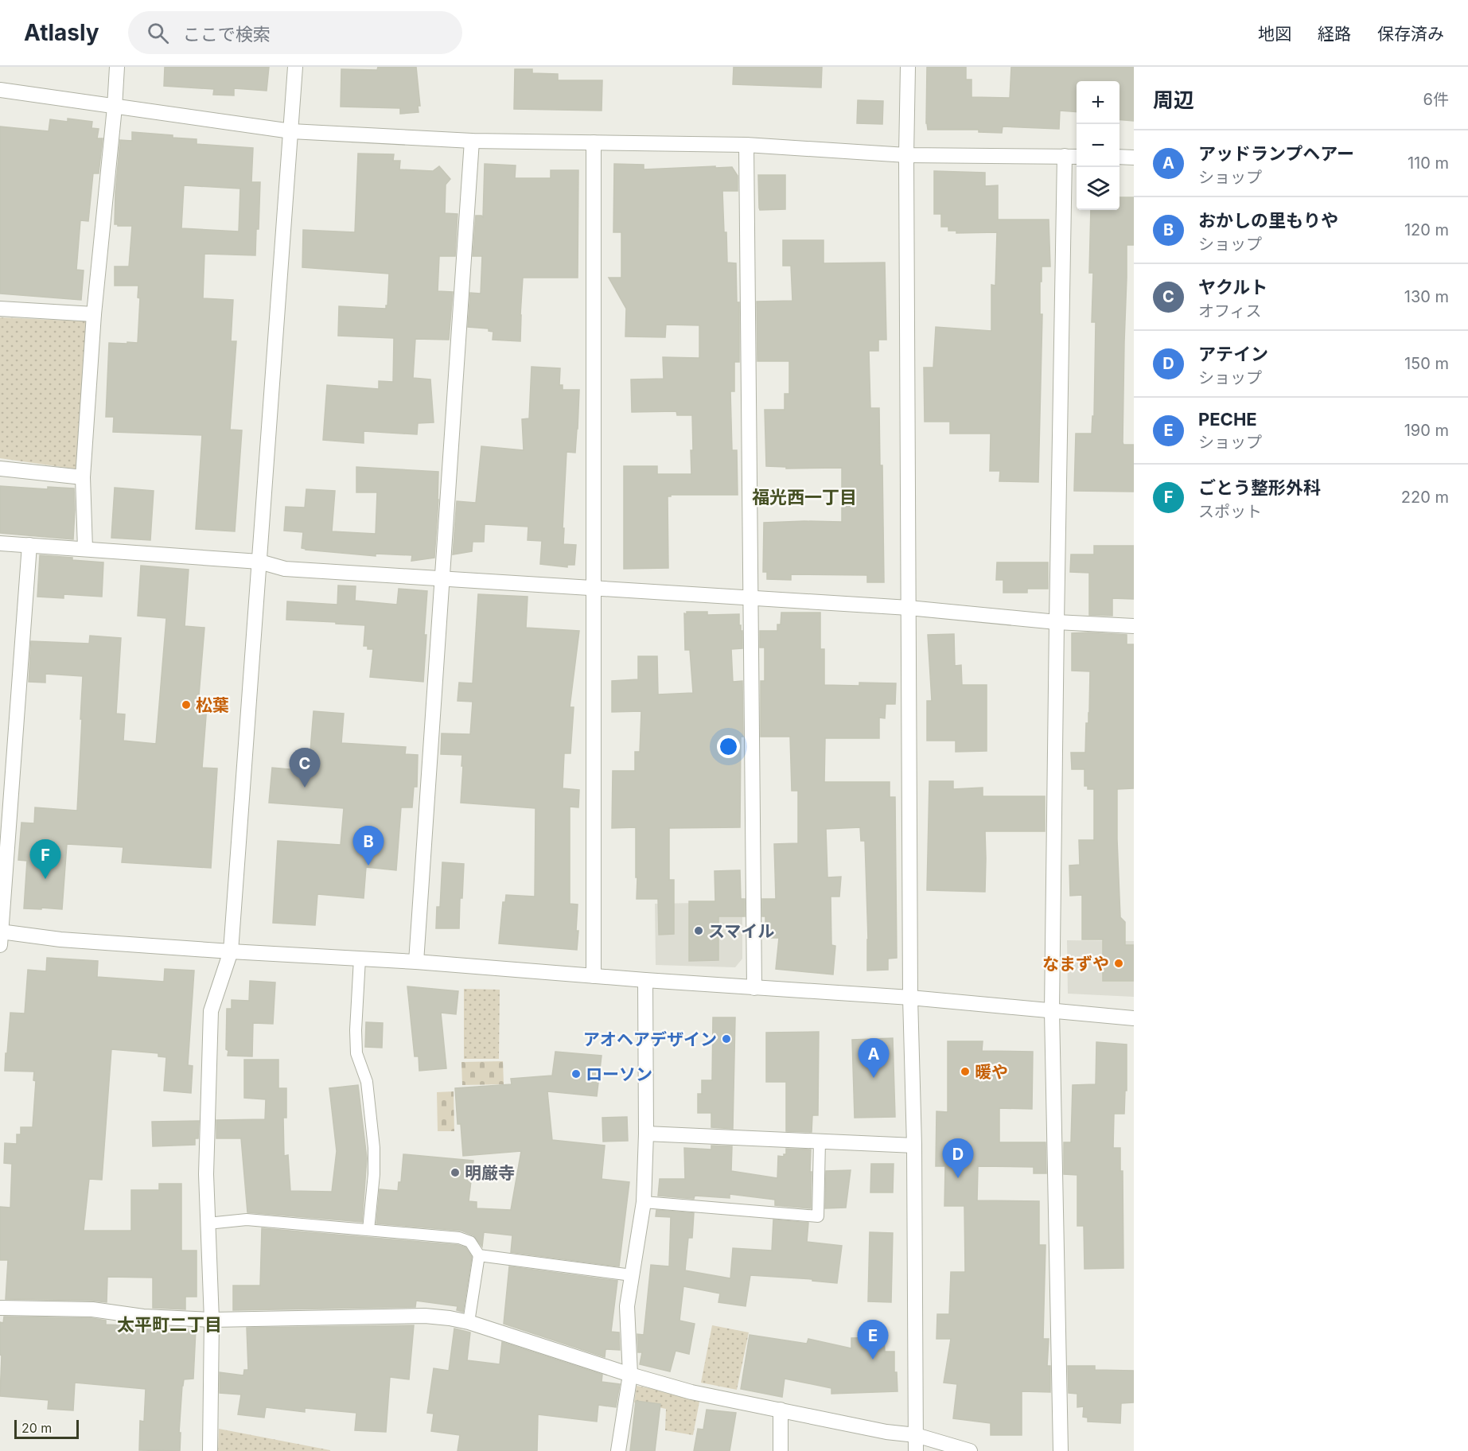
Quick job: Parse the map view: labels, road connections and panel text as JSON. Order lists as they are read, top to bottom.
{
  "districts": ["福光西一丁目", "太平町二丁目"],
  "places": [
    "松葉",
    "スマイル",
    "なまずや",
    "アオヘアデザイン",
    "暖や",
    "ローソン",
    "明厳寺"
  ],
  "scale_bar": "20 m",
  "page": {
    "header": "Atlasly",
    "search": "ここで検索",
    "nav": ["地図", "経路", "保存済み"],
    "heading": ["周辺", "6件"],
    "map_buttons": ["+", "−"],
    "list": [
      {
        "mark": "A",
        "name": "アッドランプヘアー",
        "note": "ショップ",
        "value": "110 m"
      },
      {
        "mark": "B",
        "name": "おかしの里もりや",
        "note": "ショップ",
        "value": "120 m"
      },
      {
        "mark": "C",
        "name": "ヤクルト",
        "note": "オフィス",
        "value": "130 m"
      },
      {
        "mark": "D",
        "name": "アテイン",
        "note": "ショップ",
        "value": "150 m"
      },
      {
        "mark": "E",
        "name": "PECHE",
        "note": "ショップ",
        "value": "190 m"
      },
      {
        "mark": "F",
        "name": "ごとう整形外科",
        "note": "スポット",
        "value": "220 m"
      }
    ],
    "pins": [
      "C",
      "B",
      "F",
      "A",
      "D",
      "E"
    ],
    "scale": "20 m"
  }
}
